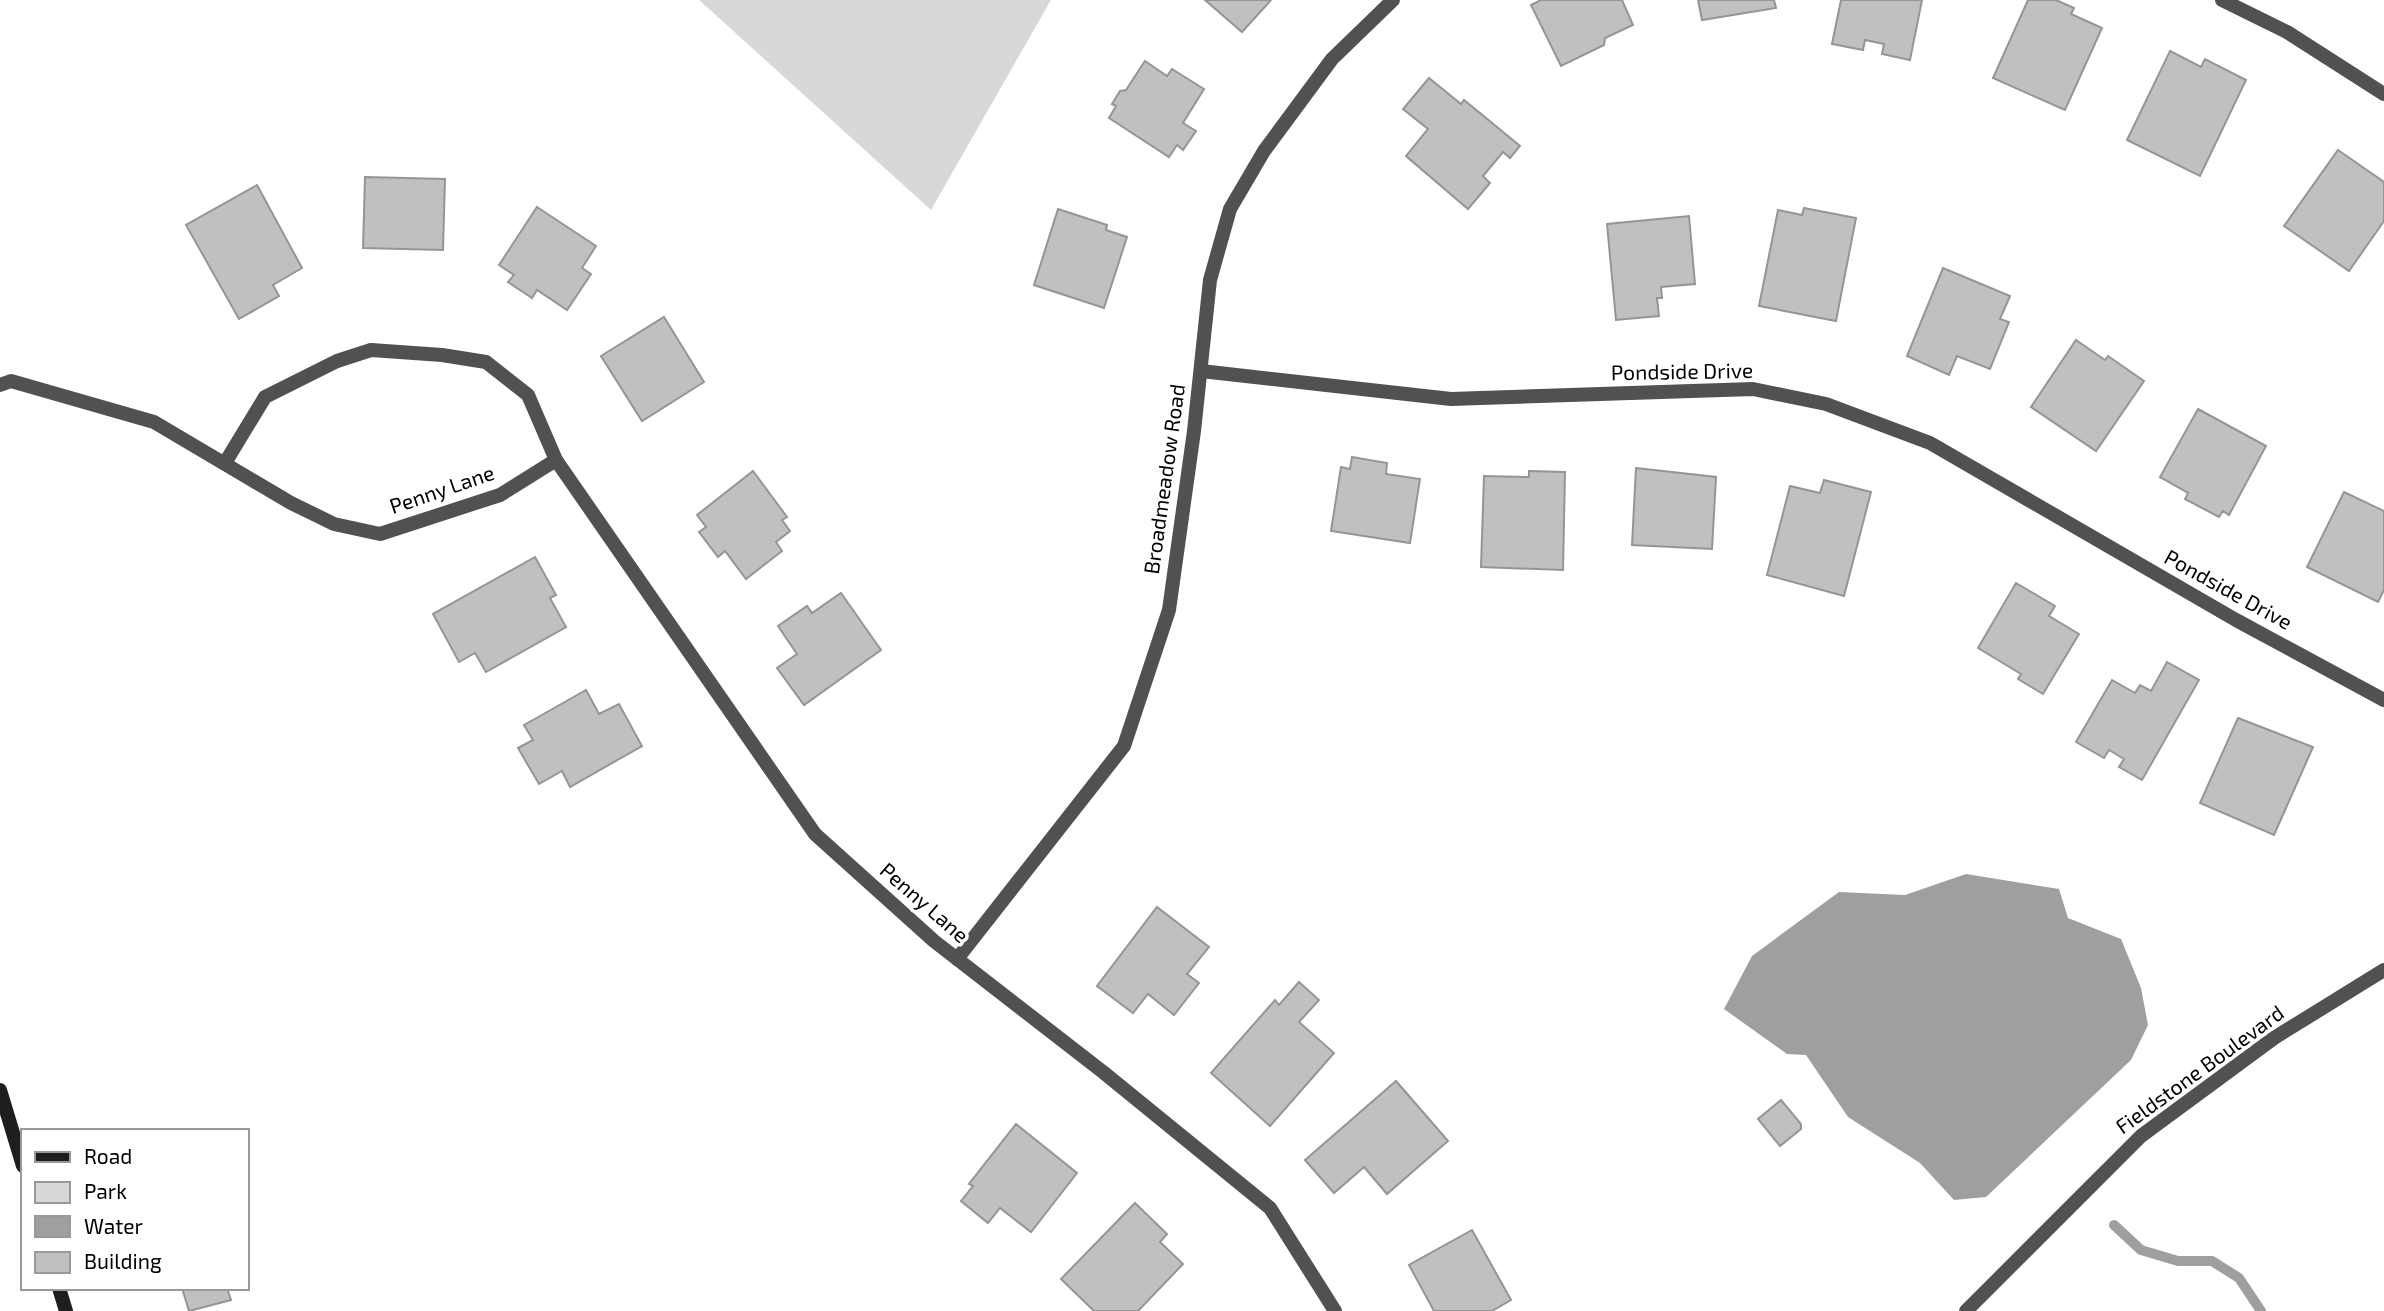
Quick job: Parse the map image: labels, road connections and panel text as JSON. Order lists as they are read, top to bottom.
{
  "streets": {
    "street": [
      "Pondside Drive",
      "Broadmeadow Road",
      "Penny Lane",
      "Fieldstone Boulevard"
    ]
  },
  "crossings": [
    ["Pondside Drive", "Broadmeadow Road"],
    ["Broadmeadow Road", "Penny Lane"]
  ],
  "legend": [
    "Road",
    "Park",
    "Water",
    "Building"
  ]
}
